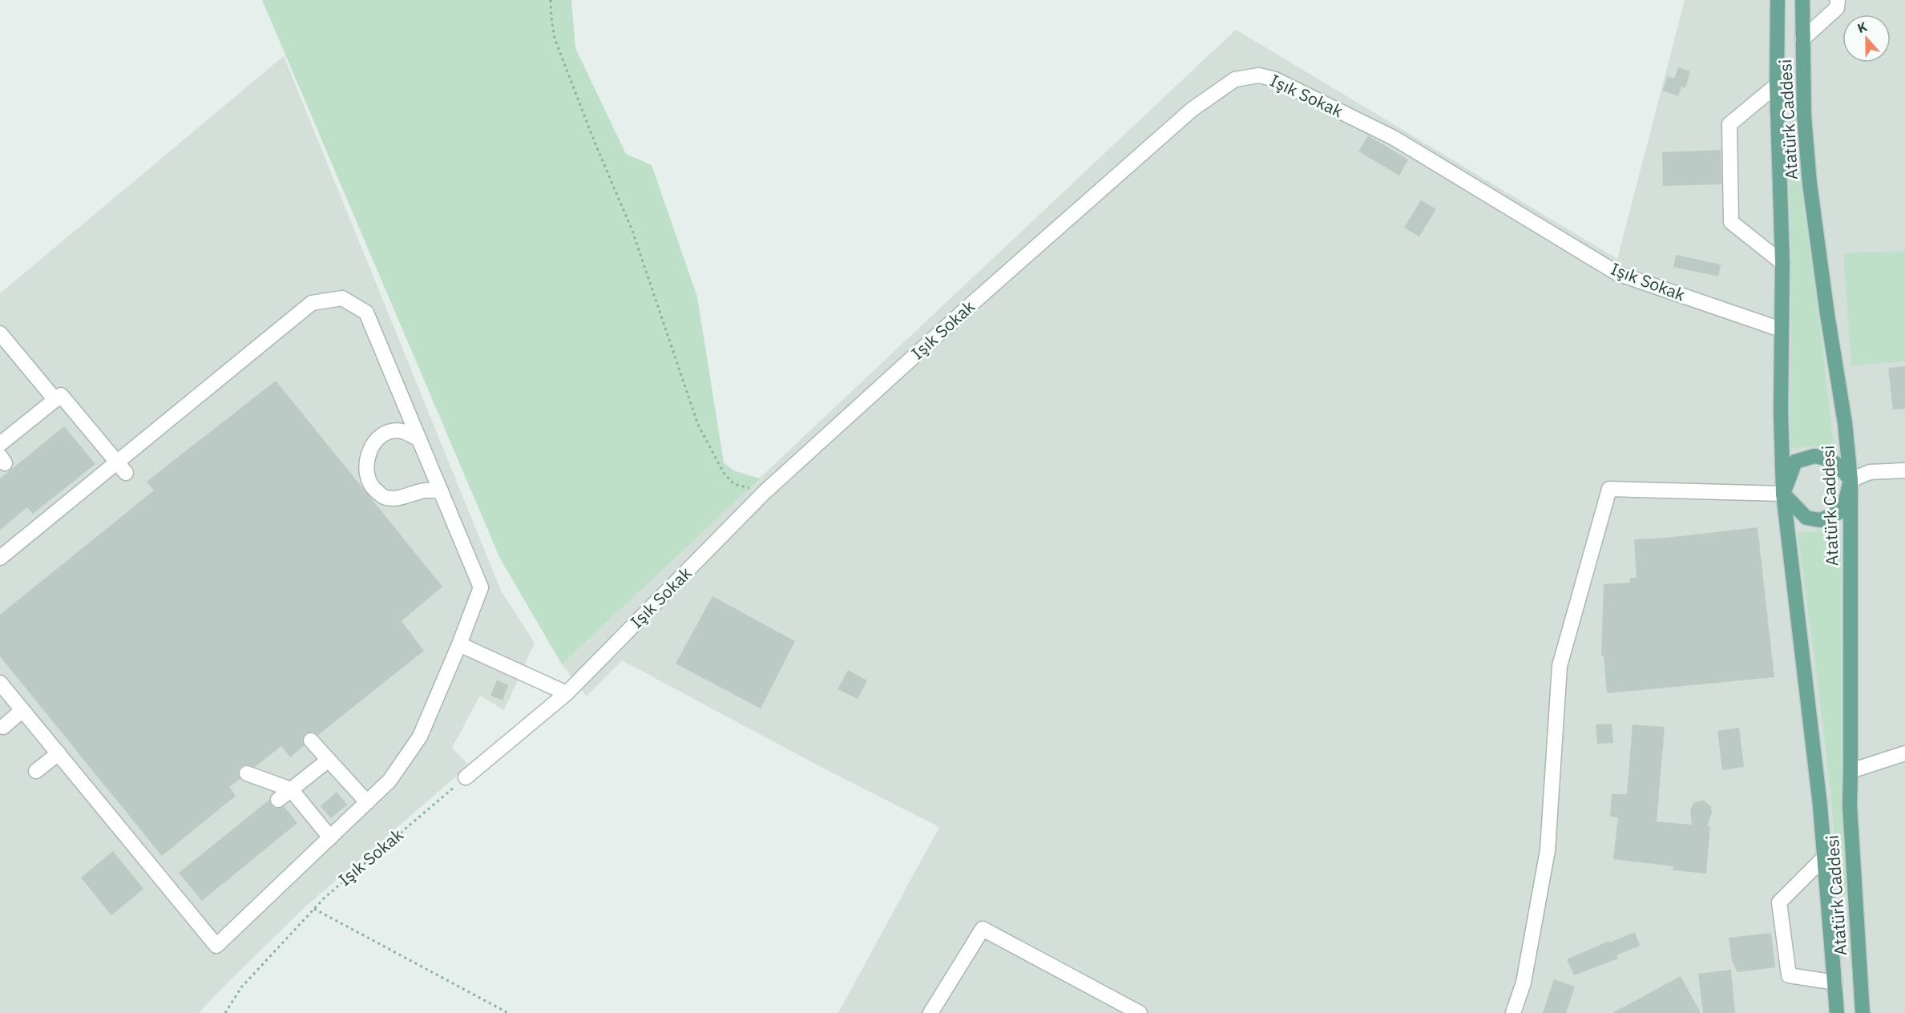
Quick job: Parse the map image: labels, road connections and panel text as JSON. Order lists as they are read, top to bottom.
{
  "streets": {
    "main road": ["Atatürk Caddesi"],
    "street": ["Işık Sokak"]
  },
  "crossings": [
    ["Işık Sokak", "Atatürk Caddesi"]
  ],
  "north": "top"
}
